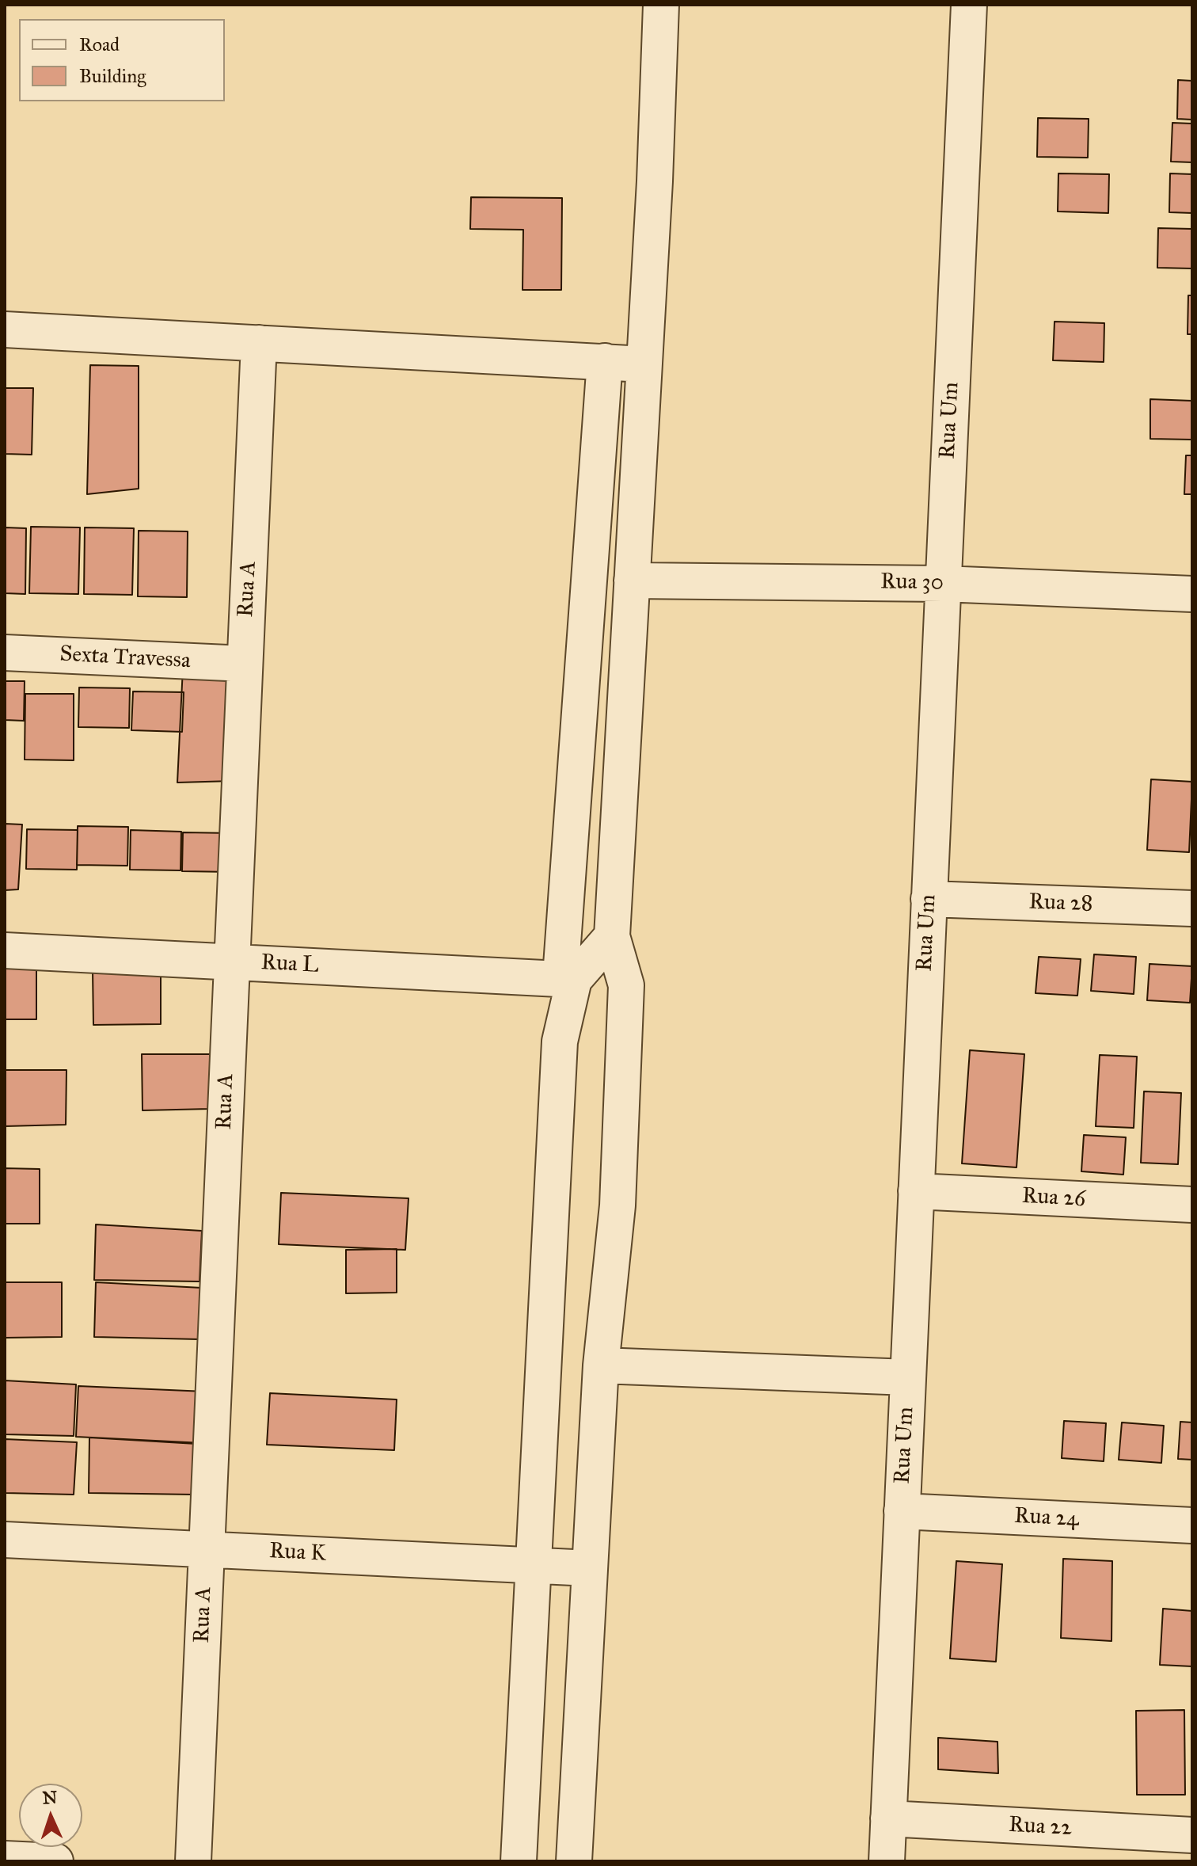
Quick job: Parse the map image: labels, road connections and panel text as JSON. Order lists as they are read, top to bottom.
{
  "streets": {
    "street": [
      "Rua Um",
      "Rua 30",
      "Rua A",
      "Sexta Travessa",
      "Rua 28",
      "Rua L",
      "Rua 26",
      "Rua 24",
      "Rua K",
      "Rua 22"
    ]
  },
  "crossings": [
    ["Rua Um", "Rua 30"],
    ["Rua Um", "Rua 28"],
    ["Rua Um", "Rua 26"],
    ["Rua Um", "Rua 24"],
    ["Rua Um", "Rua 22"],
    ["Rua A", "Sexta Travessa"],
    ["Rua A", "Rua L"],
    ["Rua A", "Rua K"]
  ],
  "legend": ["Road", "Building"],
  "north": "top"
}
